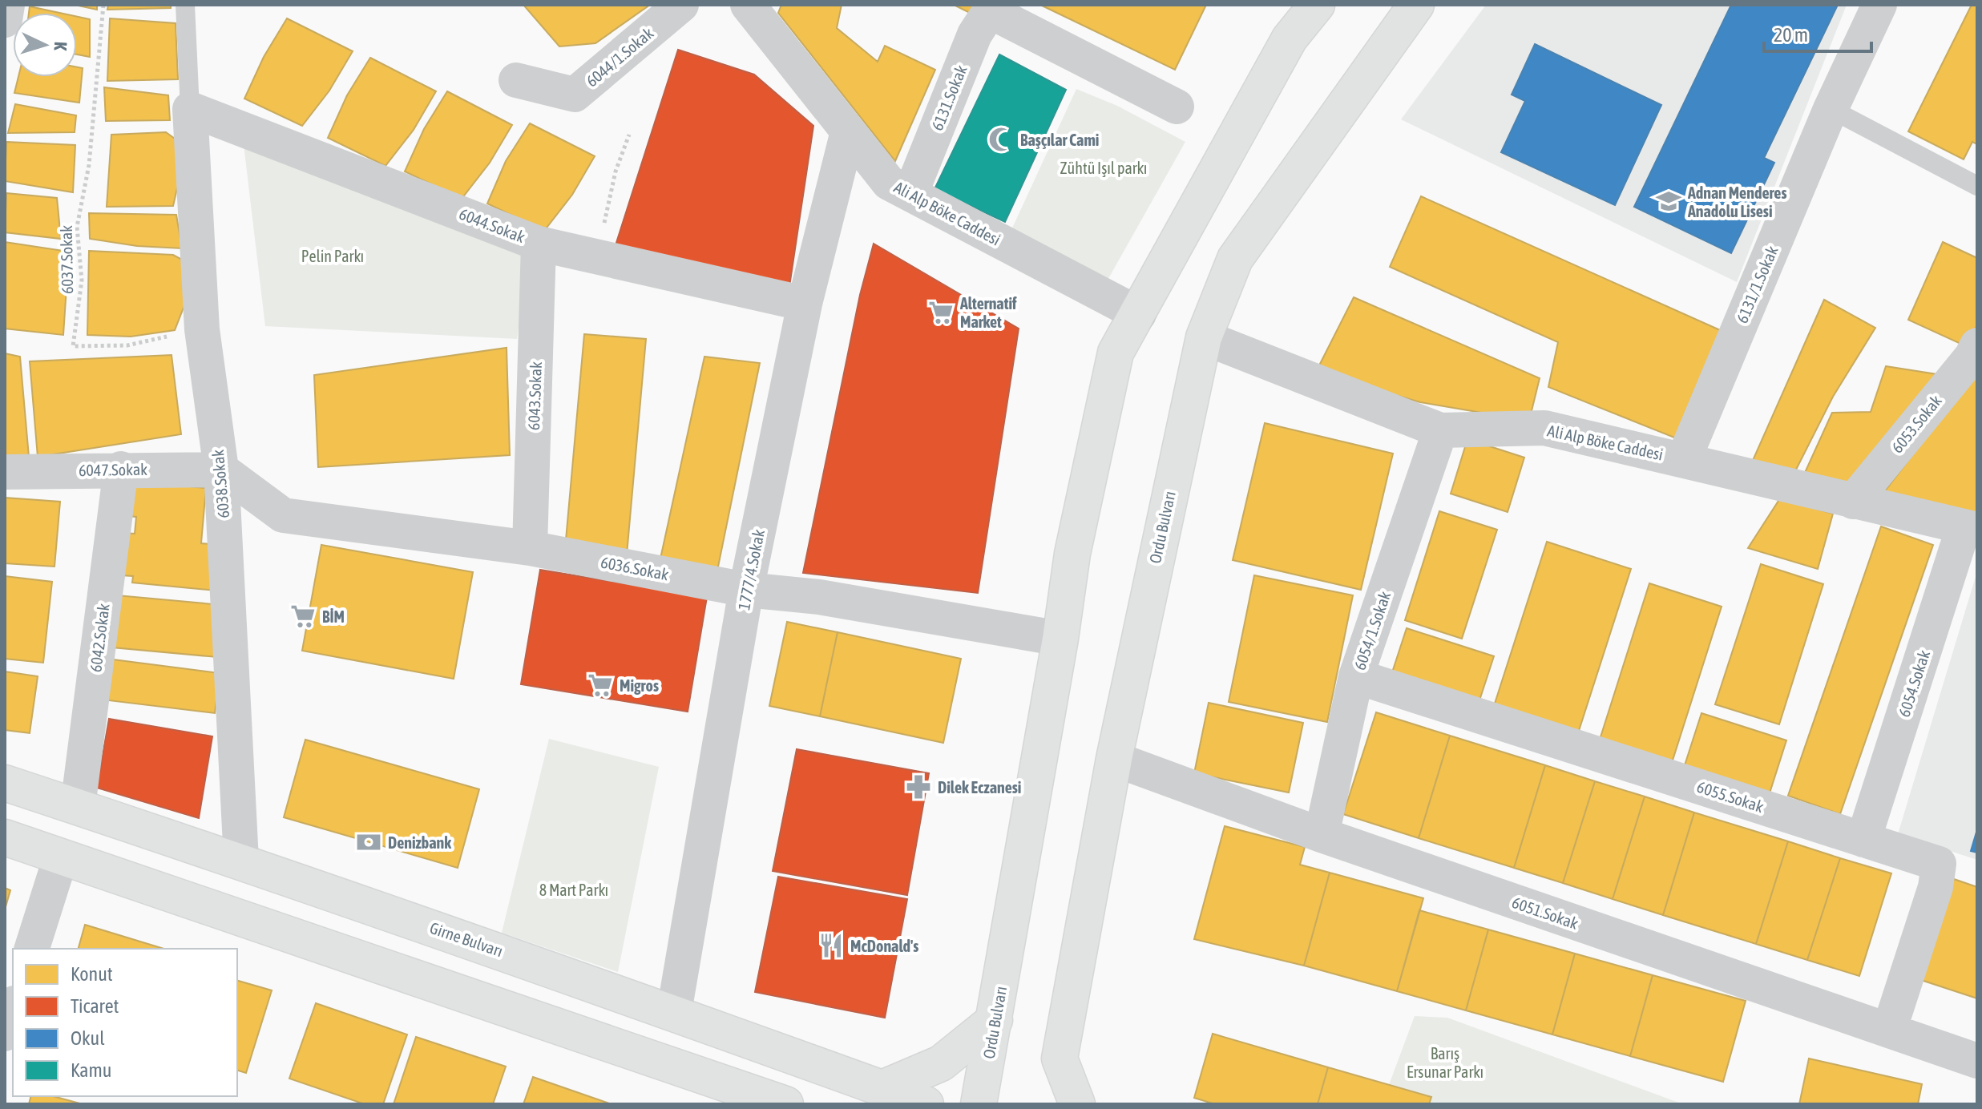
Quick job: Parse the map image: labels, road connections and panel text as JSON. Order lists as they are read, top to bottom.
{
  "streets": {
    "main road": ["Ordu Bulvarı", "Girne Bulvarı"],
    "street": [
      "6044/1.Sokak",
      "6131.Sokak",
      "Ali Alp Böke Caddesi",
      "6044.Sokak",
      "6131/1.Sokak",
      "6043.Sokak",
      "6053.Sokak",
      "6047.Sokak",
      "6038.Sokak",
      "6036.Sokak",
      "1777/4.Sokak",
      "6054/1.Sokak",
      "6042.Sokak",
      "6054.Sokak",
      "6055.Sokak",
      "6051.Sokak"
    ],
    "path": ["6037.Sokak"]
  },
  "crossings": [
    ["6131.Sokak", "Ali Alp Böke Caddesi"],
    ["Ali Alp Böke Caddesi", "6131/1.Sokak"],
    ["Ali Alp Böke Caddesi", "6053.Sokak"],
    ["Ali Alp Böke Caddesi", "Ordu Bulvarı"],
    ["Ali Alp Böke Caddesi", "1777/4.Sokak"],
    ["Ali Alp Böke Caddesi", "6054/1.Sokak"],
    ["Ali Alp Böke Caddesi", "6054.Sokak"],
    ["6044.Sokak", "6043.Sokak"],
    ["6044.Sokak", "6038.Sokak"],
    ["6044.Sokak", "1777/4.Sokak"],
    ["6037.Sokak", "6038.Sokak"],
    ["6043.Sokak", "6036.Sokak"],
    ["6047.Sokak", "6038.Sokak"],
    ["6047.Sokak", "6036.Sokak"],
    ["6047.Sokak", "6042.Sokak"],
    ["6038.Sokak", "6036.Sokak"],
    ["6038.Sokak", "Girne Bulvarı"],
    ["Ordu Bulvarı", "6036.Sokak"],
    ["Ordu Bulvarı", "6051.Sokak"],
    ["6036.Sokak", "1777/4.Sokak"],
    ["1777/4.Sokak", "Girne Bulvarı"],
    ["6054/1.Sokak", "6055.Sokak"],
    ["6054/1.Sokak", "6051.Sokak"],
    ["6042.Sokak", "Girne Bulvarı"],
    ["6054.Sokak", "6055.Sokak"],
    ["6055.Sokak", "6051.Sokak"]
  ],
  "parks": [
    "Zühtü Işıl parkı",
    "Pelin Parkı",
    "8 Mart Parkı",
    "Barış Ersunar Parkı"
  ],
  "places": {
    "mosque": ["Başçılar Cami"],
    "school or university": ["Adnan Menderes Anadolu Lisesi"],
    "supermarket": ["Alternatif Market", "BİM", "Migros"],
    "pharmacy": ["Dilek Eczanesi"],
    "bank": ["Denizbank"],
    "restaurant": ["McDonald's"]
  },
  "legend": [
    "Konut",
    "Ticaret",
    "Okul",
    "Kamu"
  ],
  "scale_bar": "20 m",
  "north": "right"
}
